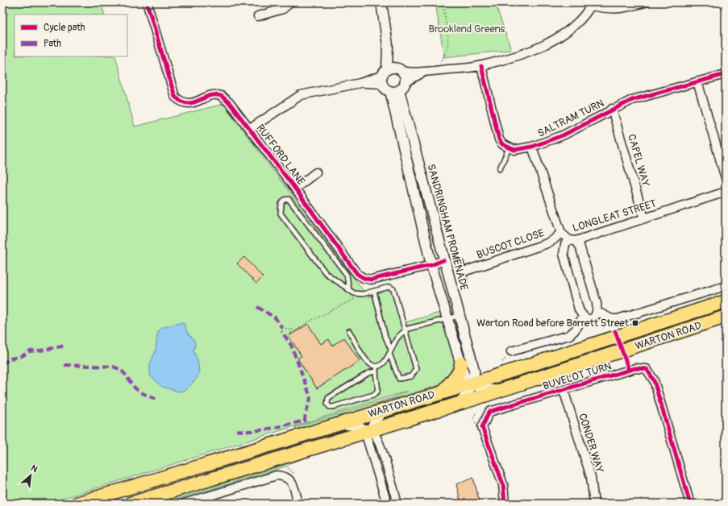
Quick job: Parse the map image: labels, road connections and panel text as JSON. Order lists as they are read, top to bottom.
{
  "streets": {
    "main road": ["WARTON ROAD"],
    "street": [
      "SALTRAM TURN",
      "RUFFORD LANE",
      "CAPEL WAY",
      "LONGLEAT STREET",
      "SANDRINGHAM PROMENADE",
      "BUSCOT CLOSE",
      "BUVELOT TURN",
      "CONDER WAY"
    ]
  },
  "crossings": [
    ["SALTRAM TURN", "CAPEL WAY"],
    ["SALTRAM TURN", "LONGLEAT STREET"],
    ["RUFFORD LANE", "SANDRINGHAM PROMENADE"],
    ["CAPEL WAY", "LONGLEAT STREET"],
    ["LONGLEAT STREET", "BUSCOT CLOSE"],
    ["SANDRINGHAM PROMENADE", "WARTON ROAD"],
    ["BUVELOT TURN", "CONDER WAY"]
  ],
  "parks": ["Brookland Greens"],
  "places": {
    "transit": ["Warton Road before Barrett Street"]
  },
  "legend": ["Cycle path", "Path"],
  "north": "top right"
}
